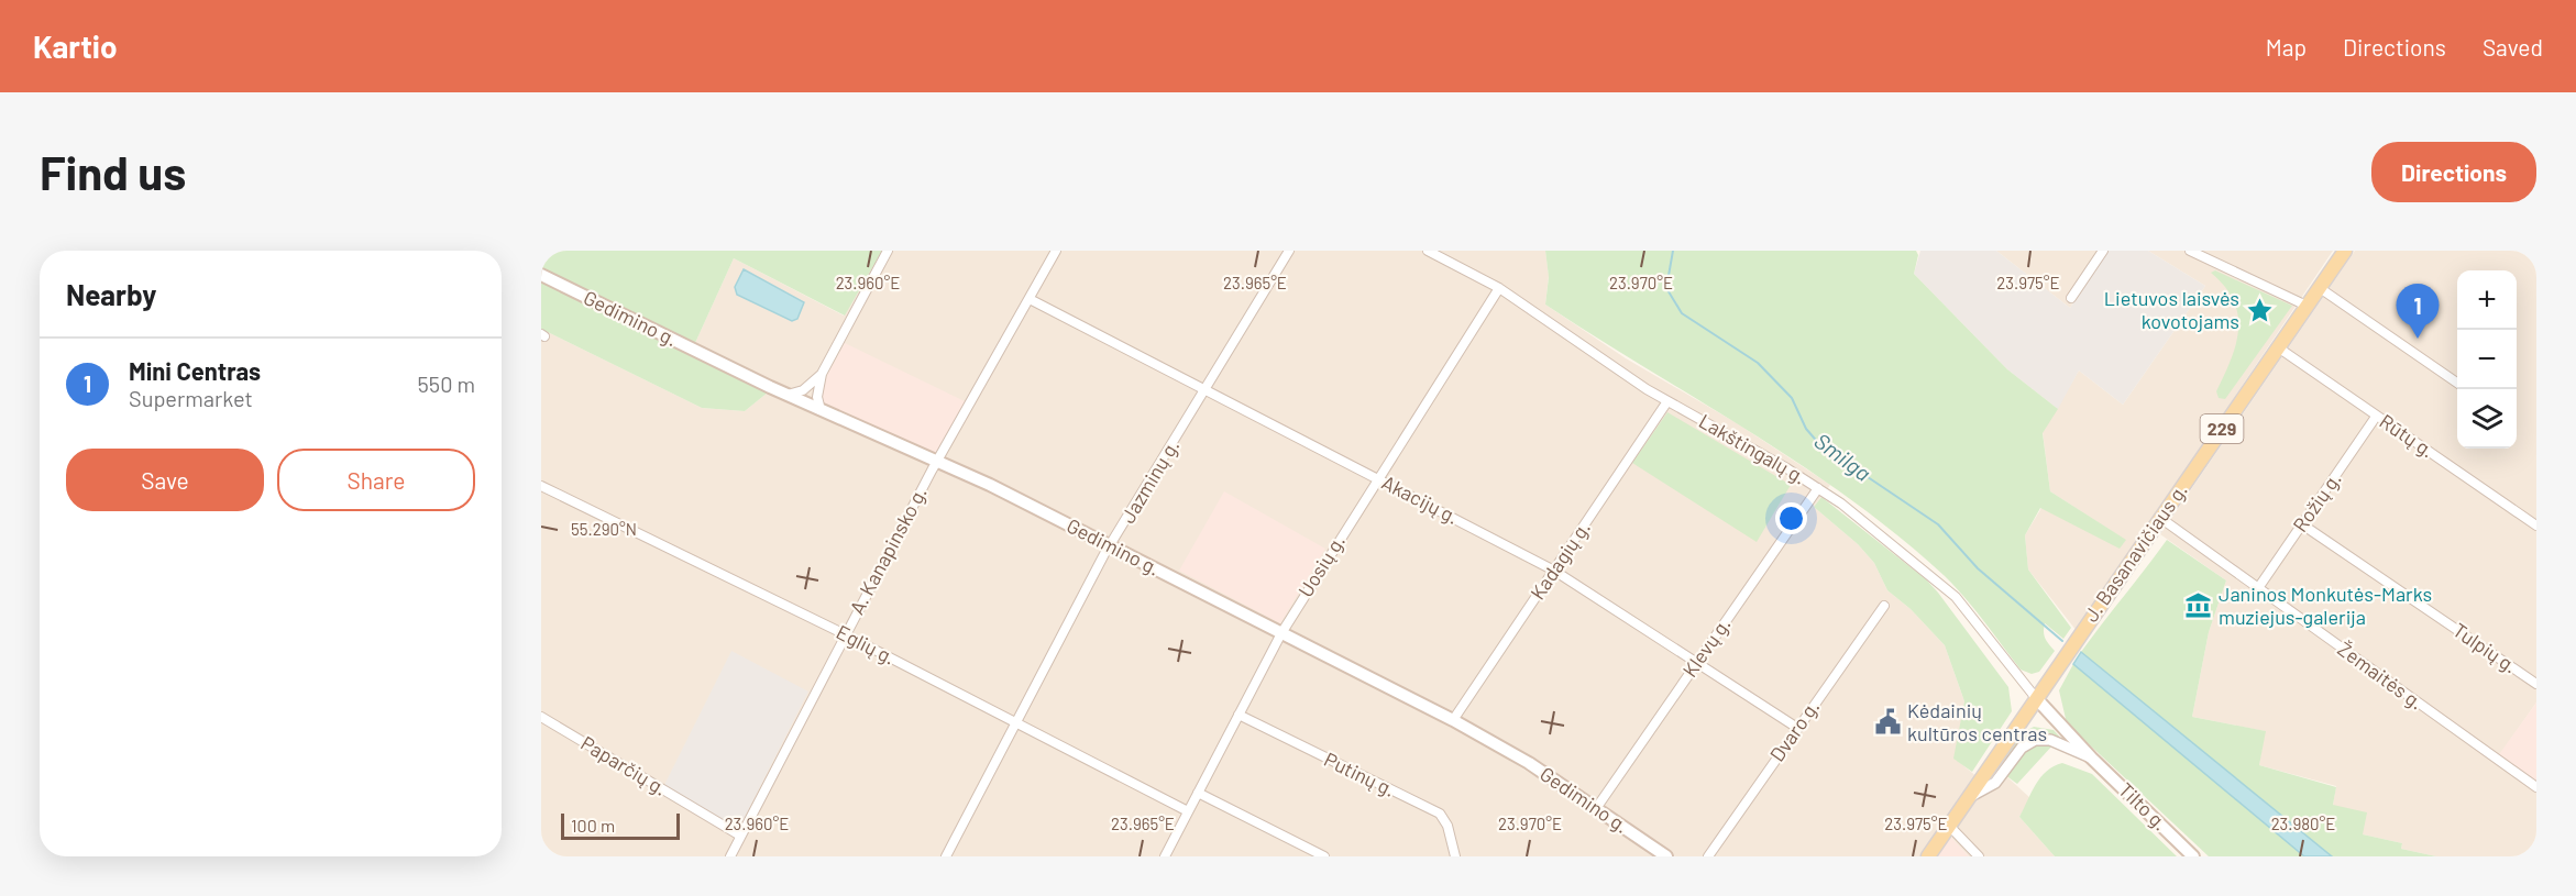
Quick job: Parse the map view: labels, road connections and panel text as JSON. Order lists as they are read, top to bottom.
{
  "streets": {
    "main road": [
      "Gedimino g.",
      "229",
      "J. Basanavičiaus g.",
      "Tilto g."
    ],
    "street": [
      "Rūtų g.",
      "Lakštingalų g.",
      "Jazminų g.",
      "Akacijų g.",
      "Rožių g.",
      "A. Kanapinsko g.",
      "Kadagių g.",
      "Uosių g.",
      "Eglių g.",
      "Klevų g.",
      "Tulpių g.",
      "Žemaitės g.",
      "Dvaro g.",
      "Paparčių g.",
      "Putinų g."
    ]
  },
  "crossings": [
    ["Gedimino g.", "Jazminų g."],
    ["Gedimino g.", "A. Kanapinsko g."],
    ["Gedimino g.", "Kadagių g."],
    ["Gedimino g.", "Uosių g."],
    ["Gedimino g.", "Klevų g."],
    ["Rūtų g.", "Rožių g."],
    ["Rūtų g.", "J. Basanavičiaus g."],
    ["Lakštingalų g.", "J. Basanavičiaus g."],
    ["Lakštingalų g.", "Kadagių g."],
    ["Lakštingalų g.", "Uosių g."],
    ["Lakštingalų g.", "Klevų g."],
    ["Lakštingalų g.", "Tilto g."],
    ["Jazminų g.", "Akacijų g."],
    ["Jazminų g.", "Eglių g."],
    ["Akacijų g.", "A. Kanapinsko g."],
    ["Akacijų g.", "Kadagių g."],
    ["Akacijų g.", "Uosių g."],
    ["Akacijų g.", "Klevų g."],
    ["Akacijų g.", "Dvaro g."],
    ["Rožių g.", "Tulpių g."],
    ["Rožių g.", "Žemaitės g."],
    ["A. Kanapinsko g.", "Eglių g."],
    ["A. Kanapinsko g.", "Paparčių g."],
    ["J. Basanavičiaus g.", "Žemaitės g."],
    ["J. Basanavičiaus g.", "Tilto g."],
    ["Uosių g.", "Eglių g."],
    ["Uosių g.", "Putinų g."]
  ],
  "water": ["Smilga"],
  "places": {
    "place": ["Lietuvos laisvės kovotojams"],
    "museum": ["Janinos Monkutės-Marks muziejus-galerija"],
    "public building": ["Kėdainių kultūros centras"]
  },
  "scale_bar": "100 m",
  "page": {
    "header": "Kartio",
    "nav": ["Map", "Directions", "Saved"],
    "buttons": [
      "Directions",
      ["Save", "Share"]
    ],
    "title": "Find us",
    "heading": "Nearby",
    "map_buttons": ["+", "−"],
    "pins": "1",
    "list": [
      {
        "mark": "1",
        "name": "Mini Centras",
        "note": "Supermarket",
        "value": "550 m"
      }
    ],
    "scale": "100 m"
  },
  "coordinates": [
    "23.960°E",
    "23.965°E",
    "23.970°E",
    "23.975°E",
    "55.290°N",
    "23.980°E"
  ]
}
